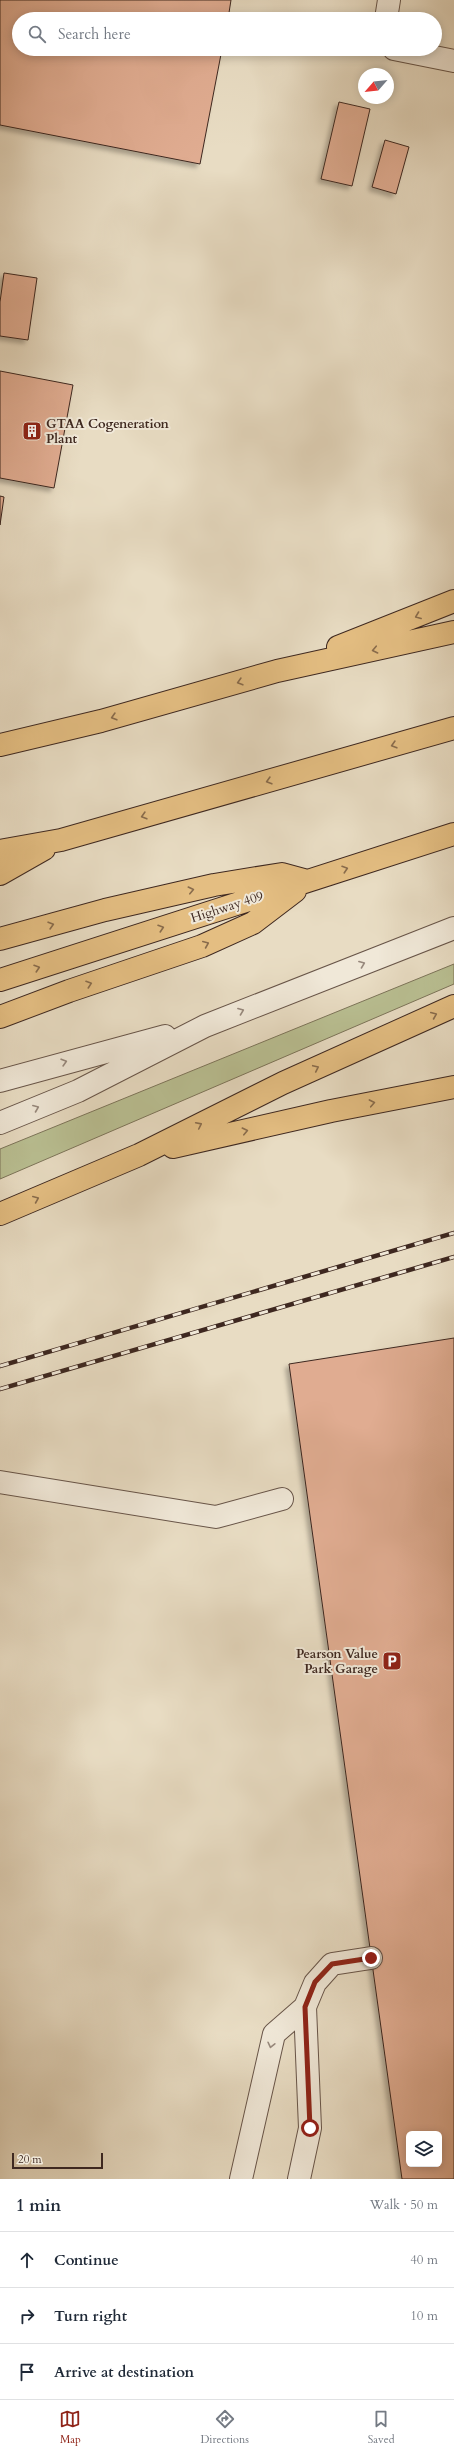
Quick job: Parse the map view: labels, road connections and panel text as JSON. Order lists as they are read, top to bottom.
{
  "streets": {
    "highway": ["Highway 409"]
  },
  "places": {
    "building": ["GTAA Cogeneration Plant"],
    "parking": ["Pearson Value Park Garage"]
  },
  "scale_bar": "20 m",
  "north": "bottom left",
  "page": {
    "search": "Search here",
    "scale": "20 m",
    "heading": ["1 min", "Walk · 50 m"],
    "list": [
      ["Continue", "40 m"],
      ["Turn right", "10 m"],
      "Arrive at destination"
    ],
    "nav": ["Map", "Directions", "Saved"]
  }
}
